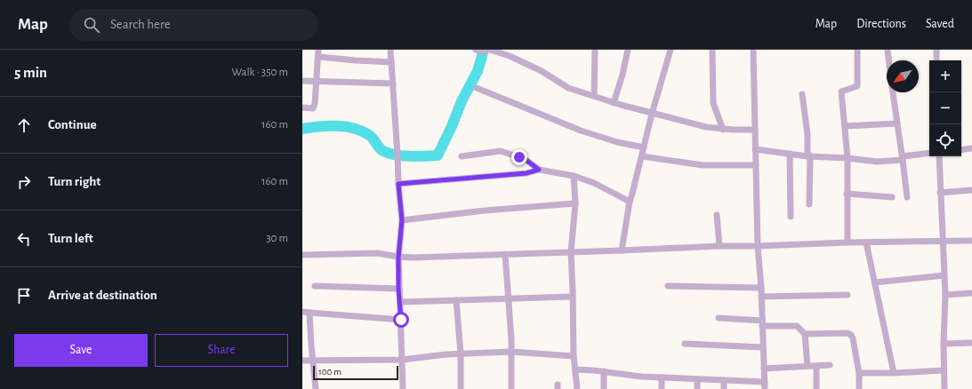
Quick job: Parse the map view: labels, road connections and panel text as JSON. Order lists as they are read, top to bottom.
{
  "scale_bar": "100 m",
  "north": "bottom left",
  "page": {
    "header": "Map",
    "search": "Search here",
    "nav": ["Map", "Directions", "Saved"],
    "heading": ["5 min", "Walk · 350 m"],
    "map_buttons": ["+", "−"],
    "list": [
      ["Continue", "160 m"],
      ["Turn right", "160 m"],
      ["Turn left", "30 m"],
      "Arrive at destination"
    ],
    "buttons": ["Save", "Share"],
    "scale": "100 m"
  }
}
